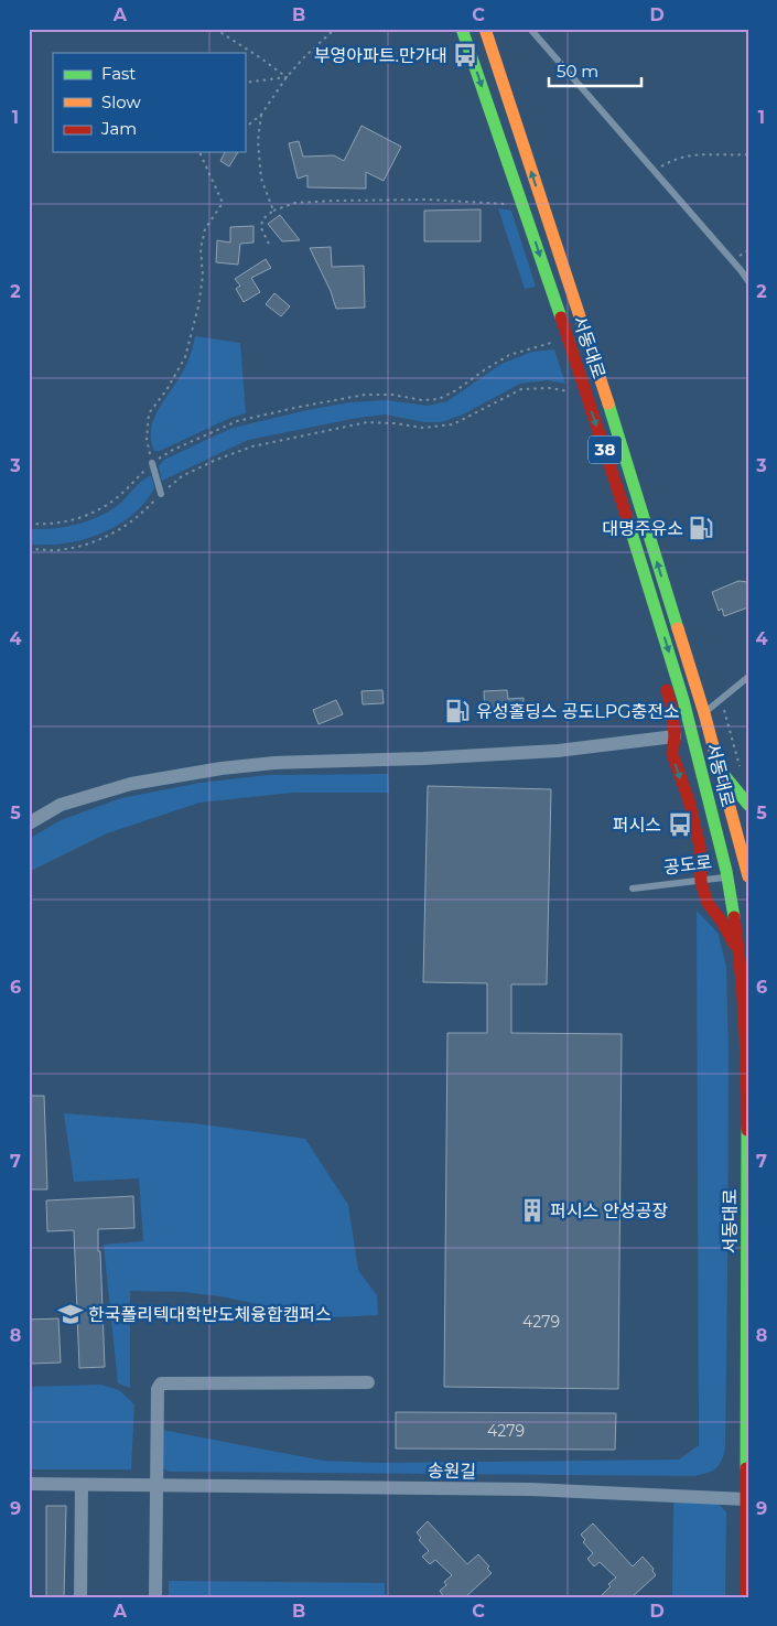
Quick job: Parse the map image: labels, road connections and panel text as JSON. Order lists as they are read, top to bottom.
{
  "streets": {
    "main road": ["서동대로", "38"],
    "street": ["공도로", "송원길"]
  },
  "crossings": [
    ["서동대로", "공도로"],
    ["서동대로", "송원길"]
  ],
  "places": {
    "bus stop": ["부영아파트.만가대", "퍼시스"],
    "fuel station": ["대명주유소", "유성홀딩스 공도LPG충전소"],
    "building": ["퍼시스 안성공장"],
    "school or university": ["한국폴리텍대학반도체융합캠퍼스"]
  },
  "house_numbers": ["4279", "4279"],
  "legend": ["Fast", "Slow", "Jam"],
  "scale_bar": "50 m",
  "grid": {
    "columns": [
      "A",
      "B",
      "C",
      "D"
    ],
    "rows": [
      "1",
      "2",
      "3",
      "4",
      "5",
      "6",
      "7",
      "8",
      "9"
    ]
  }
}
